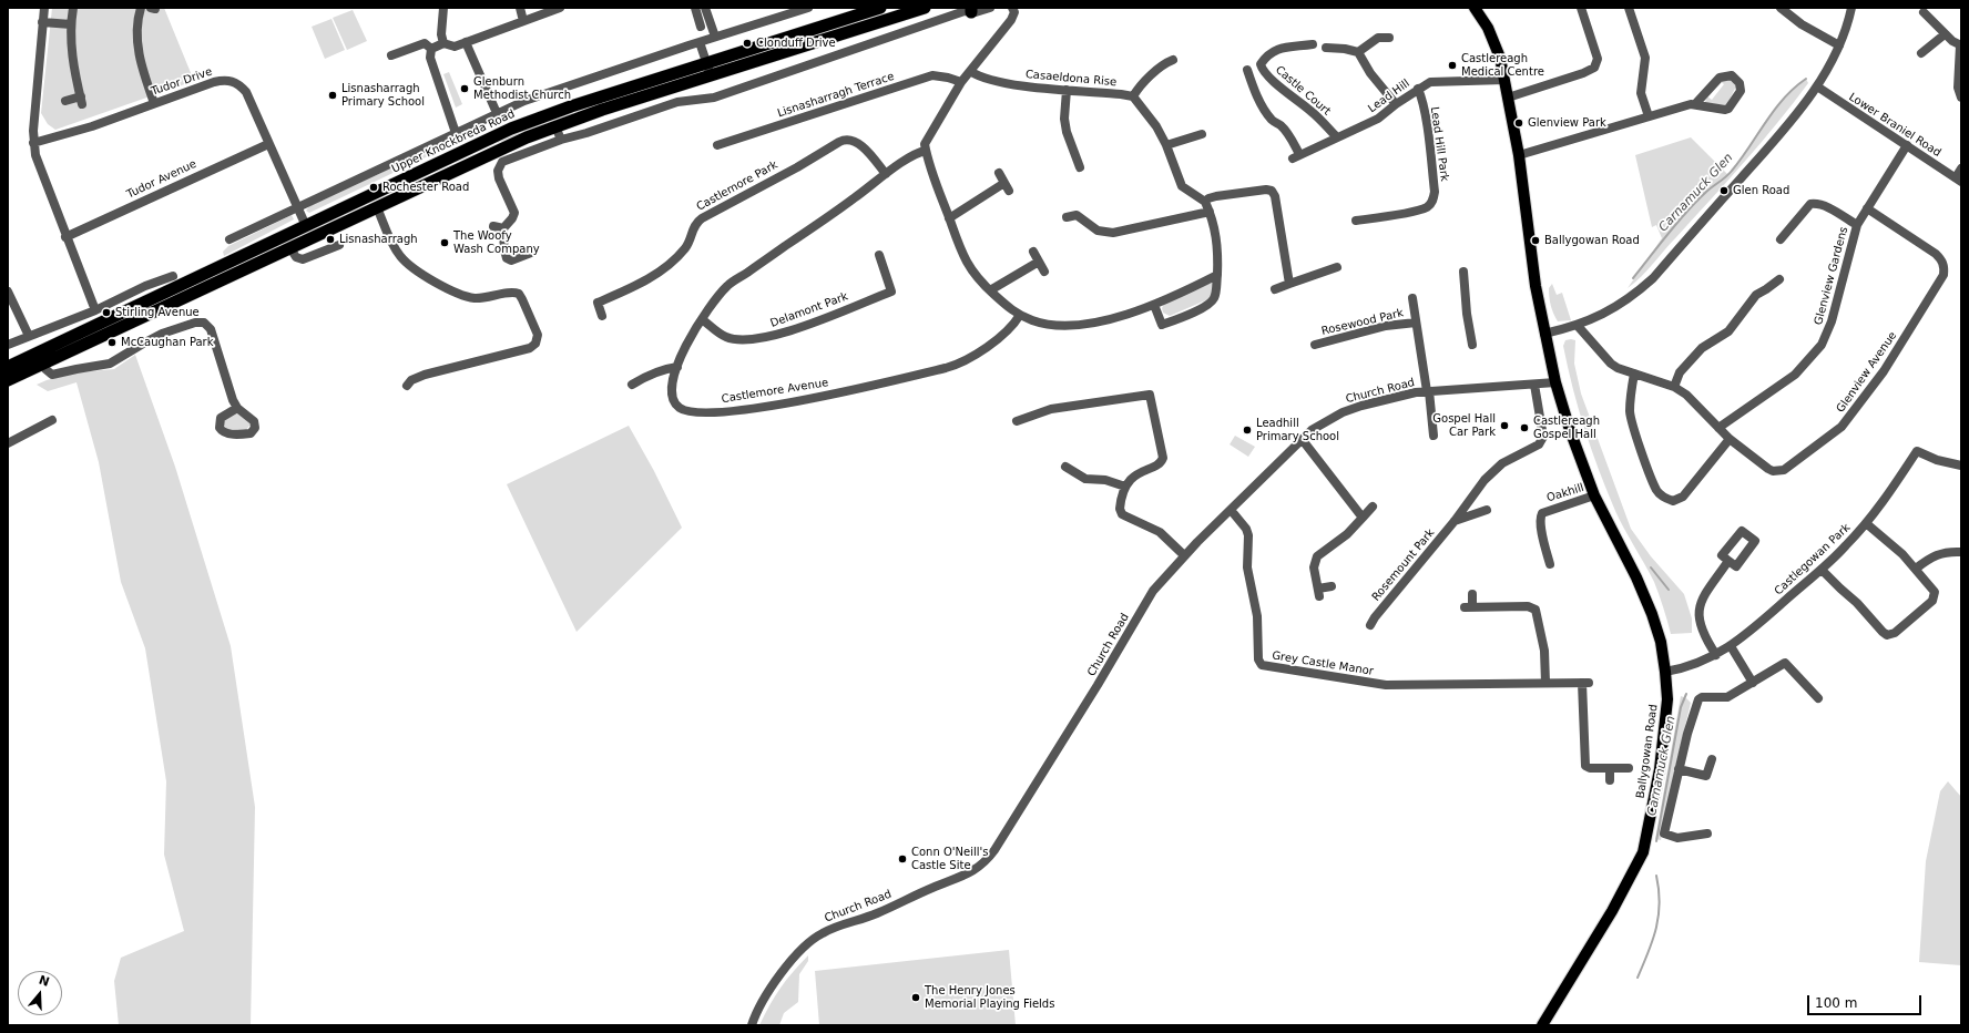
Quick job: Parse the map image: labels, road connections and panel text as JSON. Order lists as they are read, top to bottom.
{
  "streets": {
    "highway": ["Upper Knockbreda Road"],
    "main road": ["Ballygowan Road"],
    "street": [
      "Casaeldona Rise",
      "Tudor Drive",
      "Castle Court",
      "Lisnasharragh Terrace",
      "Lead Hill",
      "Lower Braniel Road",
      "Lead Hill Park",
      "Tudor Avenue",
      "Castlemore Park",
      "Glenview Gardens",
      "Delamont Park",
      "Rosewood Park",
      "Glenview Avenue",
      "Castlemore Avenue",
      "Church Road",
      "Oakhill",
      "Castlegowan Park",
      "Rosemount Park",
      "Grey Castle Manor"
    ]
  },
  "crossings": [
    ["Tudor Drive", "Upper Knockbreda Road"],
    ["Tudor Drive", "Tudor Avenue"],
    ["Castle Court", "Lead Hill"],
    ["Lead Hill", "Lead Hill Park"],
    ["Lead Hill", "Ballygowan Road"],
    ["Lower Braniel Road", "Glenview Gardens"],
    ["Castlemore Park", "Castlemore Avenue"],
    ["Glenview Gardens", "Glenview Avenue"],
    ["Delamont Park", "Castlemore Avenue"],
    ["Rosewood Park", "Church Road"],
    ["Church Road", "Rosemount Park"],
    ["Church Road", "Grey Castle Manor"],
    ["Church Road", "Ballygowan Road"],
    ["Oakhill", "Ballygowan Road"],
    ["Castlegowan Park", "Ballygowan Road"]
  ],
  "water": ["Carnamuck Glen"],
  "places": [
    "Clonduff Drive",
    "Castlereagh Medical Centre",
    "Glenburn Methodist Church",
    "Lisnasharragh Primary School",
    "Glenview Park",
    "Rochester Road",
    "Glen Road",
    "Lisnasharragh",
    "Ballygowan Road",
    "The Woofy Wash Company",
    "Stirling Avenue",
    "McCaughan Park",
    "Gospel Hall Car Park",
    "Castlereagh Gospel Hall",
    "Leadhill Primary School",
    "Conn O'Neill's Castle Site",
    "The Henry Jones Memorial Playing Fields"
  ],
  "scale_bar": "100 m",
  "north": "top"
}
